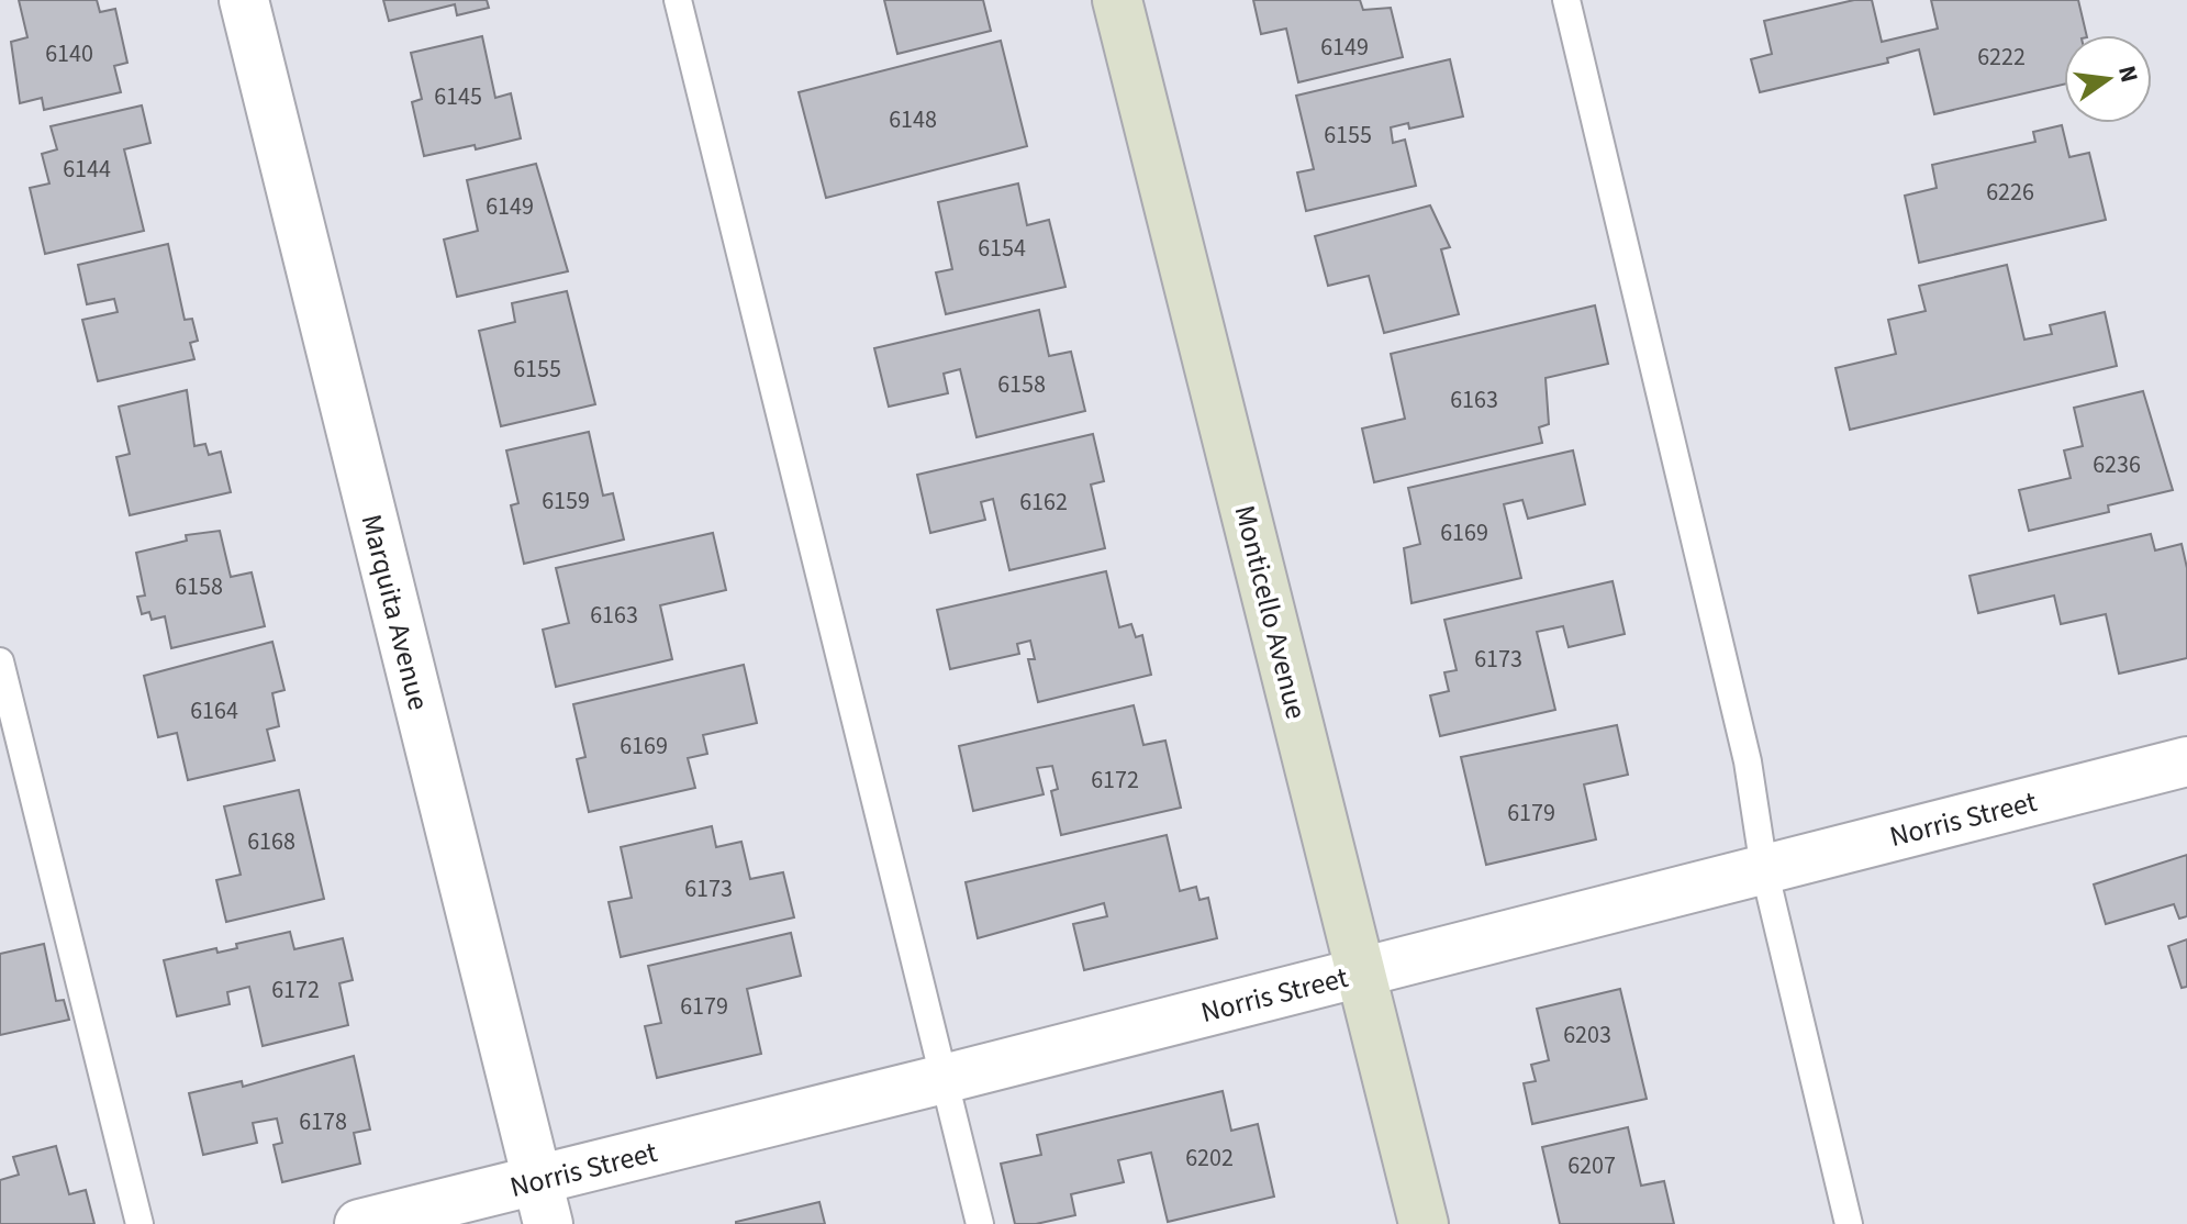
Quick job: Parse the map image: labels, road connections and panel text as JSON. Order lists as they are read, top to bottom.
{
  "streets": {
    "street": ["Marquita Avenue", "Monticello Avenue", "Norris Street"]
  },
  "crossings": [
    ["Marquita Avenue", "Norris Street"],
    ["Monticello Avenue", "Norris Street"]
  ],
  "house_numbers": [
    "6149",
    "6140",
    "6222",
    "6145",
    "6148",
    "6155",
    "6144",
    "6226",
    "6149",
    "6154",
    "6155",
    "6158",
    "6163",
    "6236",
    "6159",
    "6162",
    "6169",
    "6158",
    "6163",
    "6173",
    "6164",
    "6169",
    "6172",
    "6179",
    "6168",
    "6173",
    "6172",
    "6179",
    "6203",
    "6178",
    "6202",
    "6207"
  ],
  "north": "right"
}
